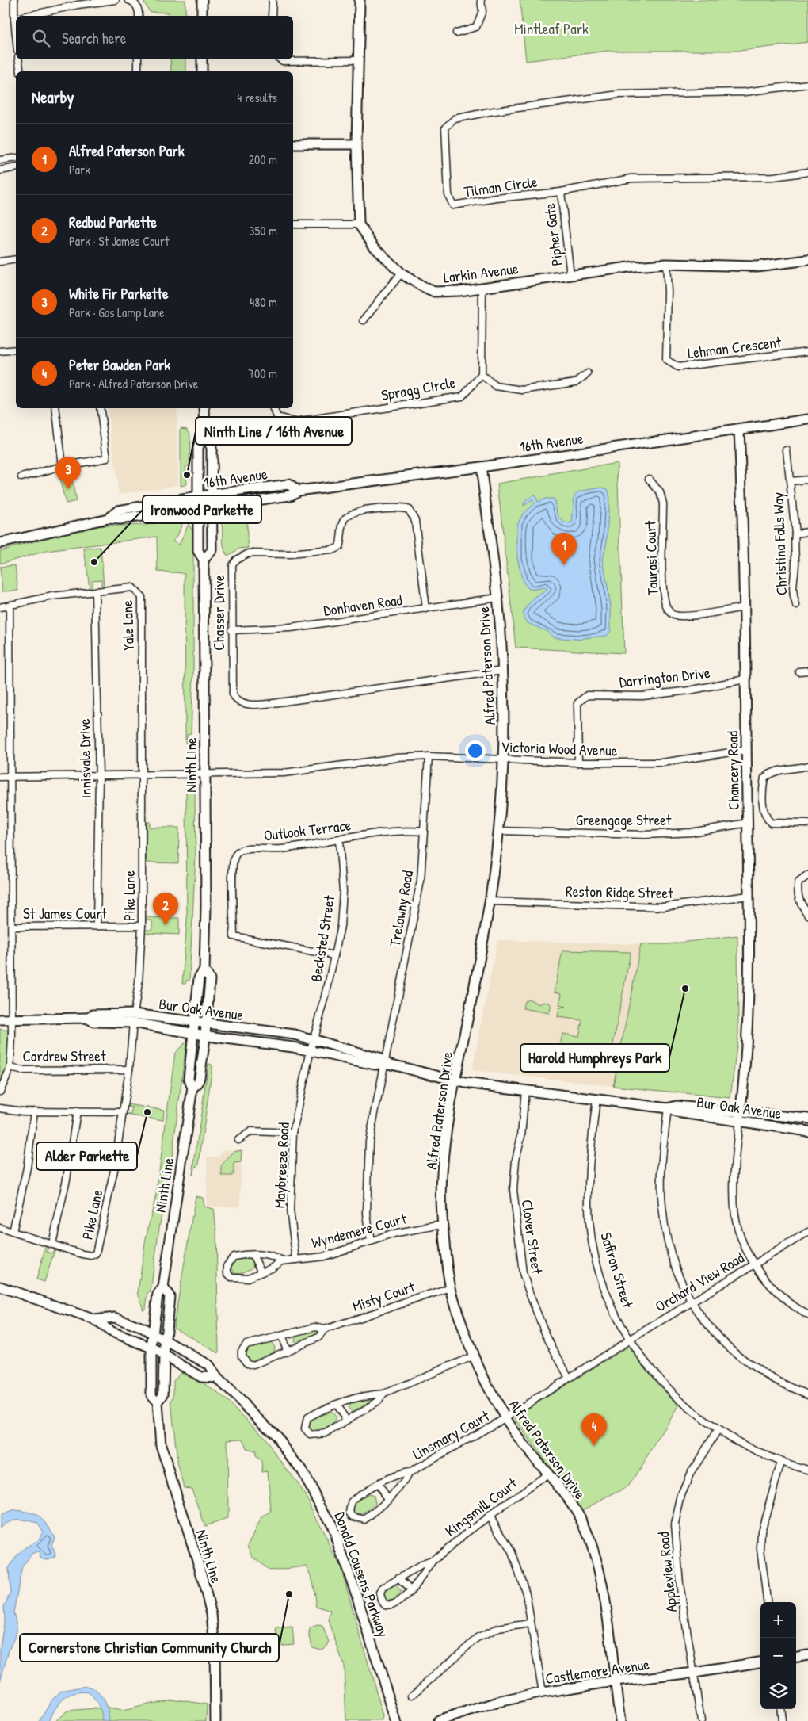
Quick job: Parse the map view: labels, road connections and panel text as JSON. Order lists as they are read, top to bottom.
{
  "streets": {
    "street": [
      "Tilman Circle",
      "Pipher Gate",
      "Larkin Avenue",
      "Lehman Crescent",
      "Spragg Circle",
      "16th Avenue",
      "Christina Falls Way",
      "Taurasi Court",
      "Donhaven Road",
      "Chasser Drive",
      "Yale Lane",
      "Alfred Paterson Drive",
      "Darrington Drive",
      "Victoria Wood Avenue",
      "Innisvale Drive",
      "Ninth Line",
      "Chancery Road",
      "Greengage Street",
      "Outlook Terrace",
      "Reston Ridge Street",
      "Pike Lane",
      "Trelawny Road",
      "St James Court",
      "Becksted Street",
      "Bur Oak Avenue",
      "Cardrew Street",
      "Maybreeze Road",
      "Wyndemere Court",
      "Clover Street",
      "Saffron Street",
      "Orchard View Road",
      "Misty Court",
      "Linsmary Court",
      "Kingsmill Court",
      "Appleview Road",
      "Donald Cousens Parkway",
      "Castlemore Avenue"
    ]
  },
  "crossings": [
    ["Tilman Circle", "Pipher Gate"],
    ["Pipher Gate", "Larkin Avenue"],
    ["Larkin Avenue", "Lehman Crescent"],
    ["16th Avenue", "Alfred Paterson Drive"],
    ["16th Avenue", "Ninth Line"],
    ["16th Avenue", "Chancery Road"],
    ["Taurasi Court", "Chancery Road"],
    ["Donhaven Road", "Chasser Drive"],
    ["Donhaven Road", "Alfred Paterson Drive"],
    ["Chasser Drive", "Alfred Paterson Drive"],
    ["Yale Lane", "Victoria Wood Avenue"],
    ["Yale Lane", "Innisvale Drive"],
    ["Yale Lane", "Pike Lane"],
    ["Yale Lane", "Cardrew Street"],
    ["Alfred Paterson Drive", "Victoria Wood Avenue"],
    ["Alfred Paterson Drive", "Greengage Street"],
    ["Alfred Paterson Drive", "Reston Ridge Street"],
    ["Alfred Paterson Drive", "Bur Oak Avenue"],
    ["Alfred Paterson Drive", "Wyndemere Court"],
    ["Alfred Paterson Drive", "Orchard View Road"],
    ["Alfred Paterson Drive", "Misty Court"],
    ["Alfred Paterson Drive", "Linsmary Court"],
    ["Alfred Paterson Drive", "Kingsmill Court"],
    ["Alfred Paterson Drive", "Castlemore Avenue"],
    ["Darrington Drive", "Victoria Wood Avenue"],
    ["Darrington Drive", "Chancery Road"],
    ["Victoria Wood Avenue", "Innisvale Drive"],
    ["Victoria Wood Avenue", "Ninth Line"],
    ["Victoria Wood Avenue", "Chancery Road"],
    ["Victoria Wood Avenue", "Pike Lane"],
    ["Victoria Wood Avenue", "Trelawny Road"],
    ["Victoria Wood Avenue", "Cardrew Street"],
    ["Innisvale Drive", "St James Court"],
    ["Ninth Line", "Bur Oak Avenue"],
    ["Ninth Line", "Donald Cousens Parkway"],
    ["Chancery Road", "Greengage Street"],
    ["Chancery Road", "Reston Ridge Street"],
    ["Chancery Road", "Bur Oak Avenue"],
    ["Outlook Terrace", "Trelawny Road"],
    ["Outlook Terrace", "Becksted Street"],
    ["Pike Lane", "St James Court"],
    ["Pike Lane", "Bur Oak Avenue"],
    ["Pike Lane", "Cardrew Street"],
    ["Trelawny Road", "Bur Oak Avenue"],
    ["Trelawny Road", "Wyndemere Court"],
    ["St James Court", "Cardrew Street"],
    ["Becksted Street", "Bur Oak Avenue"],
    ["Bur Oak Avenue", "Cardrew Street"],
    ["Bur Oak Avenue", "Maybreeze Road"],
    ["Bur Oak Avenue", "Clover Street"],
    ["Bur Oak Avenue", "Saffron Street"],
    ["Maybreeze Road", "Wyndemere Court"],
    ["Clover Street", "Orchard View Road"],
    ["Saffron Street", "Orchard View Road"],
    ["Saffron Street", "Appleview Road"],
    ["Orchard View Road", "Linsmary Court"],
    ["Appleview Road", "Castlemore Avenue"]
  ],
  "parks": ["Mintleaf Park"],
  "places": [
    "Ninth Line / 16th Avenue",
    "Ironwood Parkette",
    "Harold Humphreys Park",
    "Alder Parkette",
    "Cornerstone Christian Community Church"
  ],
  "page": {
    "search": "Search here",
    "heading": ["Nearby", "4 results"],
    "list": [
      {
        "mark": "1",
        "name": "Alfred Paterson Park",
        "note": "Park",
        "value": "200 m"
      },
      {
        "mark": "2",
        "name": "Redbud Parkette",
        "note": "Park · St James Court",
        "value": "350 m"
      },
      {
        "mark": "3",
        "name": "White Fir Parkette",
        "note": "Park · Gas Lamp Lane",
        "value": "480 m"
      },
      {
        "mark": "4",
        "name": "Peter Bawden Park",
        "note": "Park · Alfred Paterson Drive",
        "value": "700 m"
      }
    ],
    "pins": [
      "3",
      "1",
      "2",
      "4"
    ],
    "map_buttons": ["+", "−"]
  }
}
